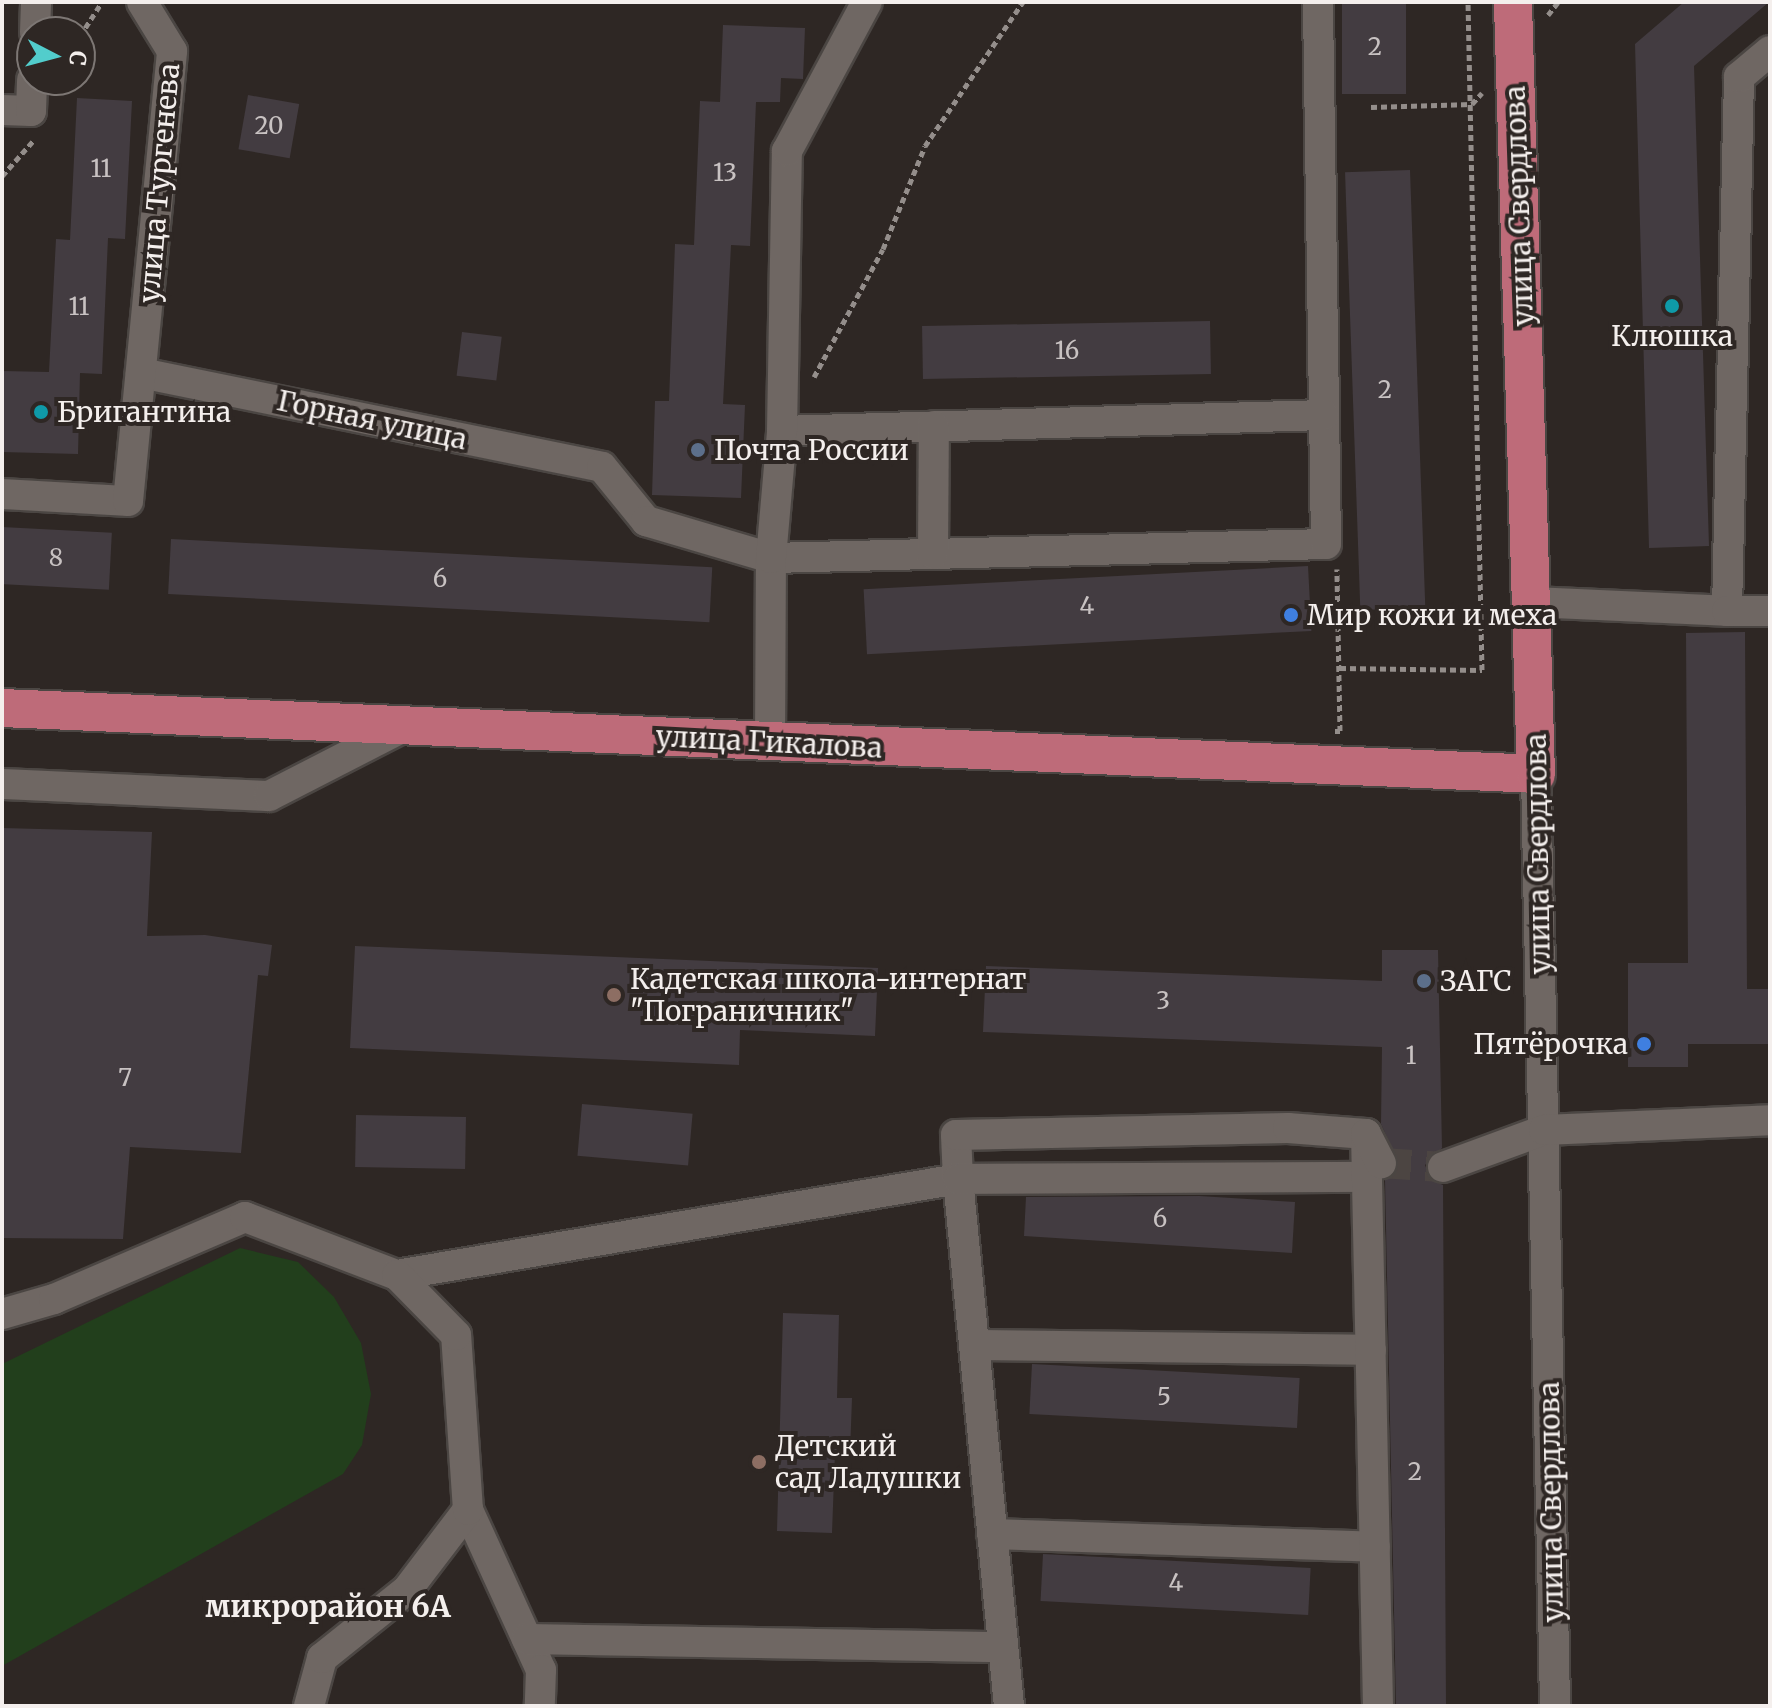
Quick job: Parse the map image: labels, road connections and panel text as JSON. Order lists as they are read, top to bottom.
{
  "streets": {
    "main road": ["улица Свердлова", "улица Гикалова"],
    "street": ["улица Тургенева", "Горная улица"]
  },
  "crossings": [
    ["улица Тургенева", "Горная улица"],
    ["улица Свердлова", "улица Гикалова"]
  ],
  "districts": ["микрорайон 6А"],
  "places": [
    "Клюшка",
    "Бригантина",
    "Почта России",
    "Мир кожи и меха",
    "ЗАГС",
    "Кадетская школа-интернат \"Пограничник\"",
    "Пятёрочка",
    "Детский сад Ладушки"
  ],
  "house_numbers": [
    "2",
    "20",
    "11",
    "13",
    "11",
    "16",
    "2",
    "8",
    "6",
    "4",
    "3",
    "1",
    "7",
    "6",
    "5",
    "2",
    "4"
  ],
  "north": "right"
}
